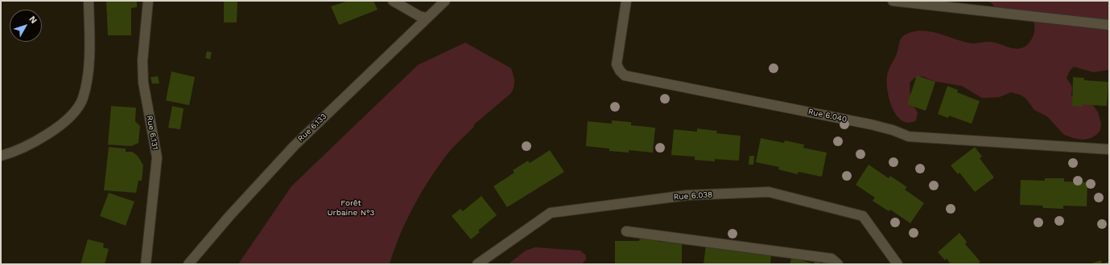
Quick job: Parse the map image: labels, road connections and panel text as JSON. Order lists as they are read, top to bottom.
{
  "streets": {
    "street": [
      "Rue 6.040",
      "Rue 6.133",
      "Rue 6.131",
      "Rue 6.038"
    ]
  },
  "parks": ["Forêt Urbaine N°3"],
  "north": "top right"
}
